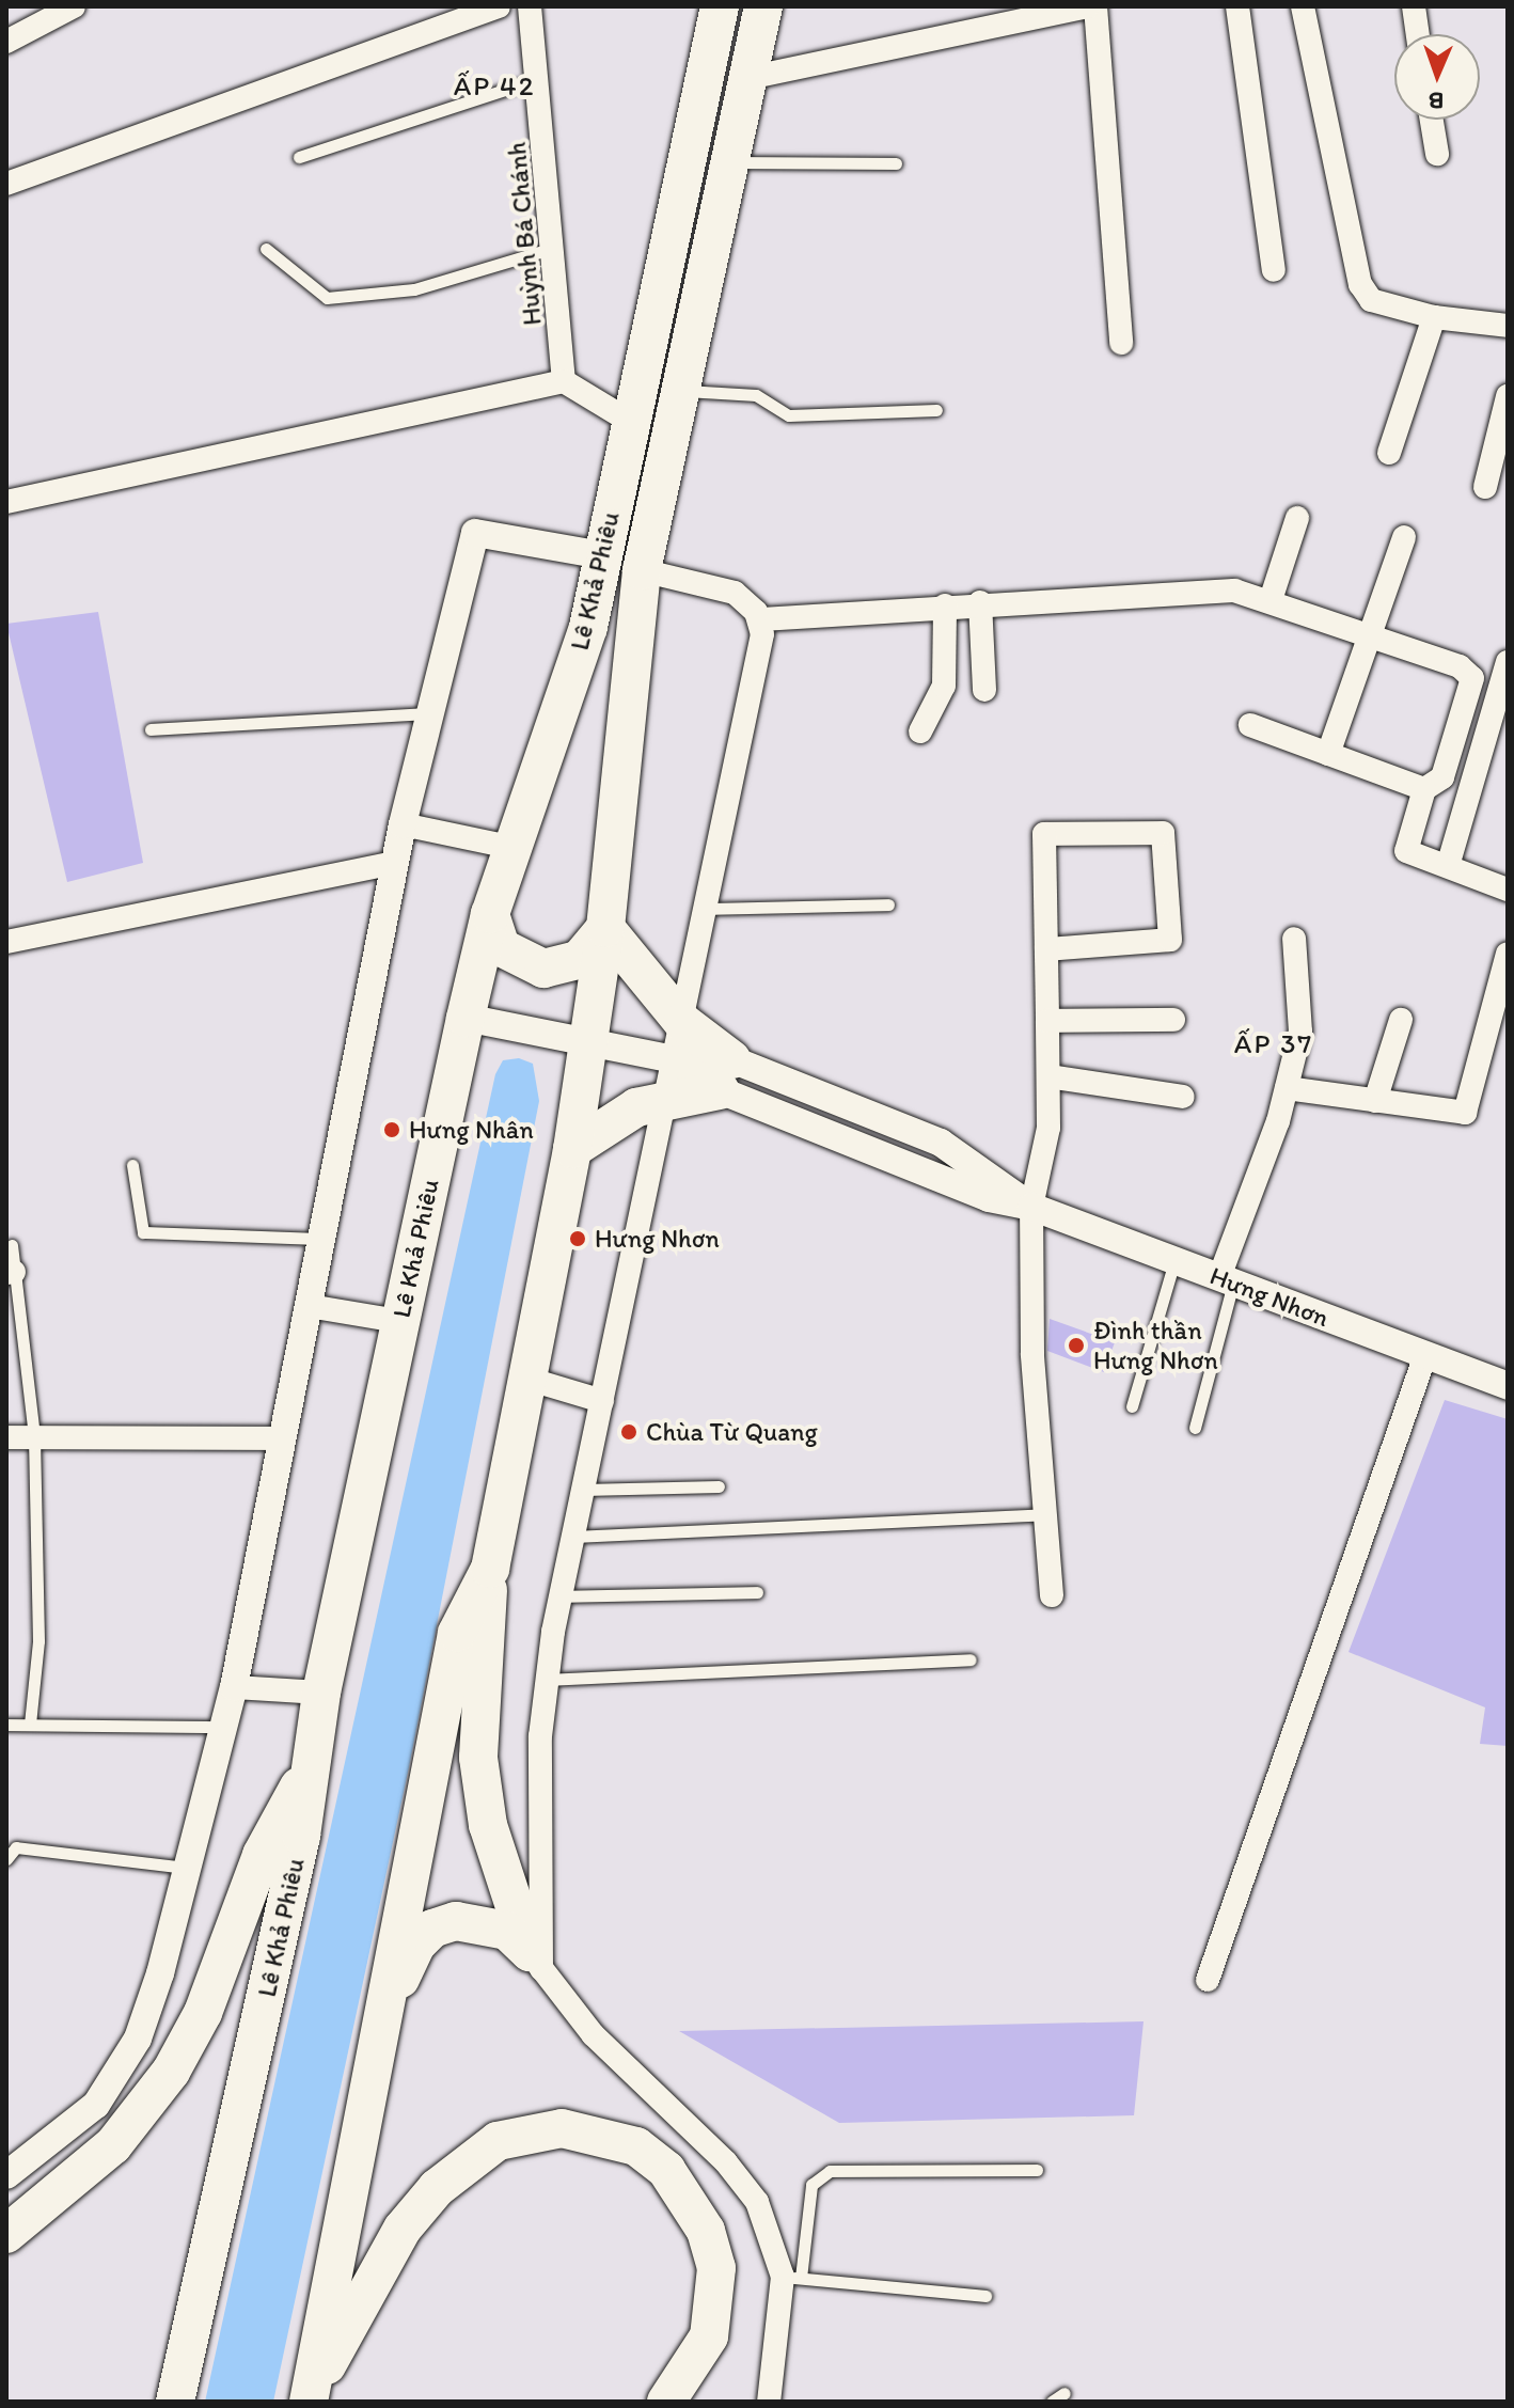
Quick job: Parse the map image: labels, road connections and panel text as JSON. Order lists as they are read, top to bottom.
{
  "streets": {
    "highway": ["Lê Khả Phiêu"],
    "street": ["Huỳnh Bá Chánh", "Hưng Nhơn"]
  },
  "crossings": [
    ["Lê Khả Phiêu", "Hưng Nhơn"]
  ],
  "districts": ["ẤP 42", "ẤP 37"],
  "places": [
    "Hưng Nhân",
    "Hưng Nhơn",
    "Đình thần Hưng Nhơn",
    "Chùa Từ Quang"
  ],
  "north": "bottom"
}
